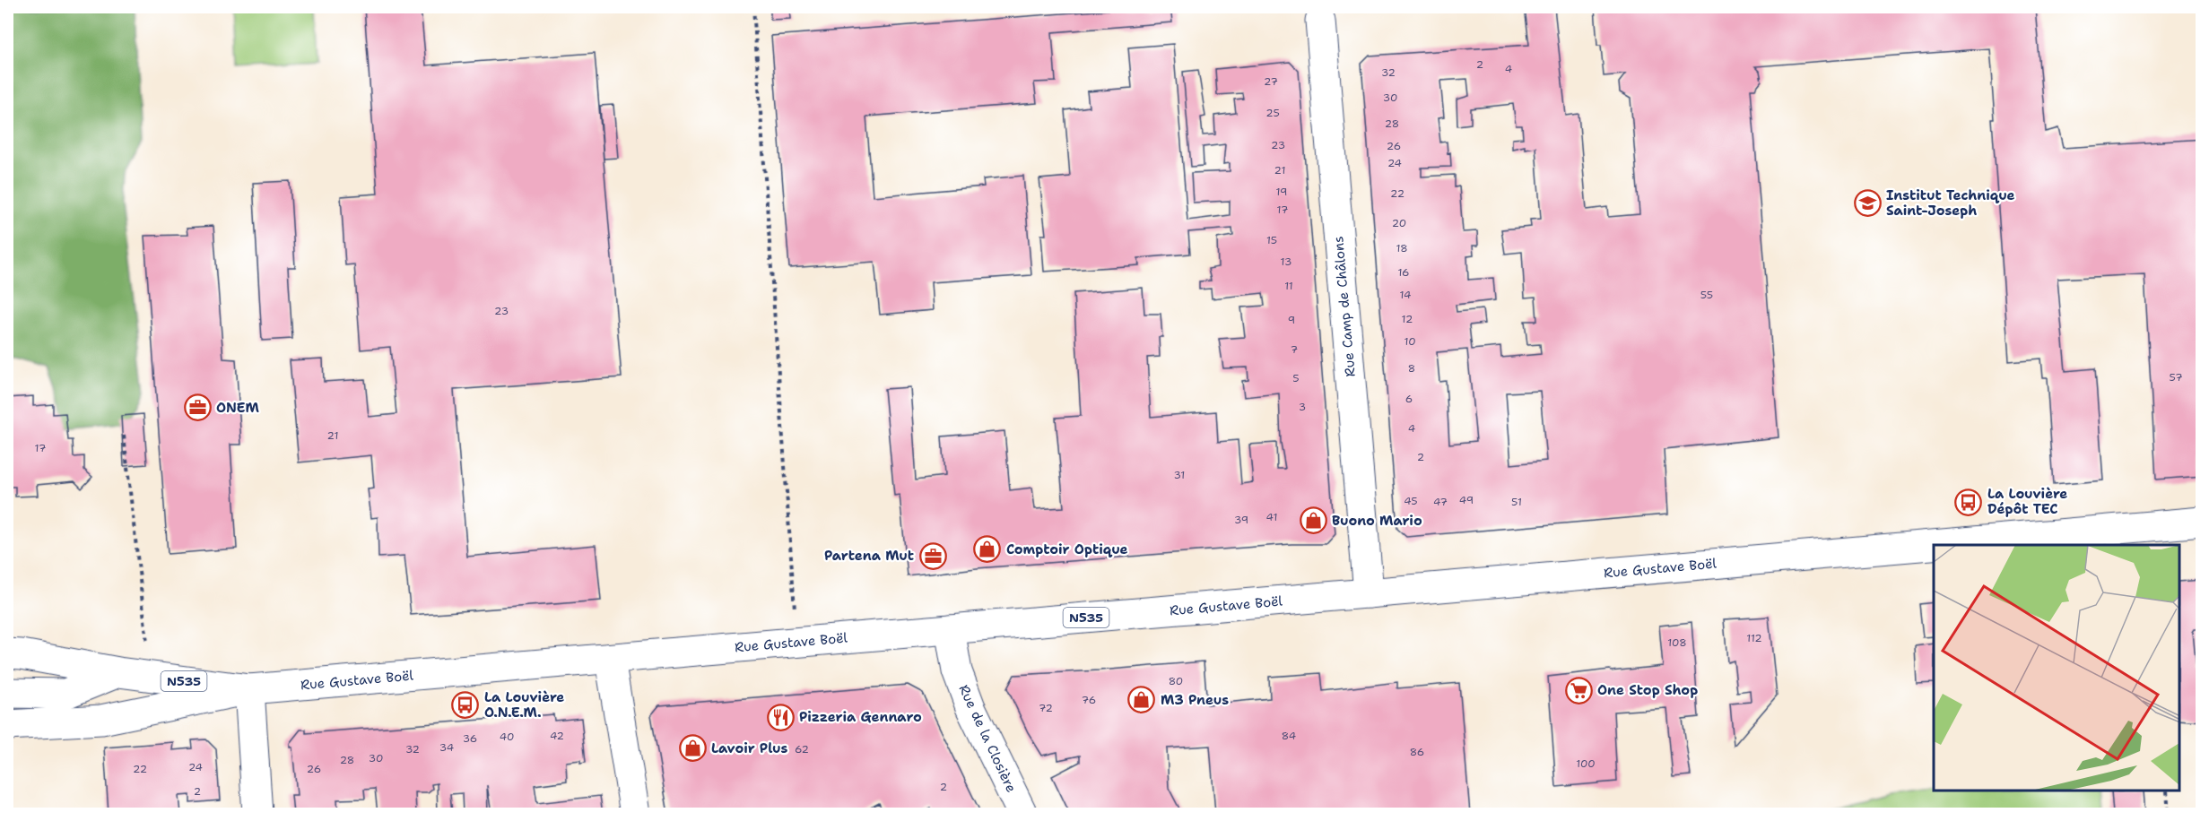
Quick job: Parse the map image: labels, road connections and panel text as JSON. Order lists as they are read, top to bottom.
{
  "streets": {
    "main road": [
      "Rue Camp de Châlons",
      "Rue Gustave Boël",
      "N535",
      "Rue de la Closière"
    ]
  },
  "crossings": [
    ["Rue Camp de Châlons", "Rue Gustave Boël"],
    ["Rue Gustave Boël", "Rue de la Closière"]
  ],
  "places": {
    "school or university": ["Institut Technique Saint-Joseph"],
    "office": ["ONEM", "Partena Mut"],
    "bus stop": ["La Louvière Dépôt TEC", "La Louvière O.N.E.M."],
    "shop": [
      "Buono Mario",
      "Comptoir Optique",
      "M3 Pneus",
      "Lavoir Plus"
    ],
    "supermarket": ["One Stop Shop"],
    "restaurant": ["Pizzeria Gennaro"]
  },
  "house_numbers": [
    "2",
    "4",
    "32",
    "27",
    "30",
    "25",
    "28",
    "23",
    "26",
    "24",
    "21",
    "19",
    "22",
    "17",
    "20",
    "15",
    "18",
    "13",
    "16",
    "11",
    "14",
    "55",
    "23",
    "12",
    "9",
    "10",
    "7",
    "8",
    "57",
    "5",
    "6",
    "3",
    "4",
    "21",
    "17",
    "2",
    "31",
    "49",
    "45",
    "47",
    "51",
    "41",
    "39",
    "112",
    "108",
    "80",
    "76",
    "72",
    "42",
    "84",
    "40",
    "36",
    "34",
    "32",
    "62",
    "86",
    "30",
    "28",
    "100",
    "24",
    "22",
    "26",
    "2",
    "2"
  ]
}
